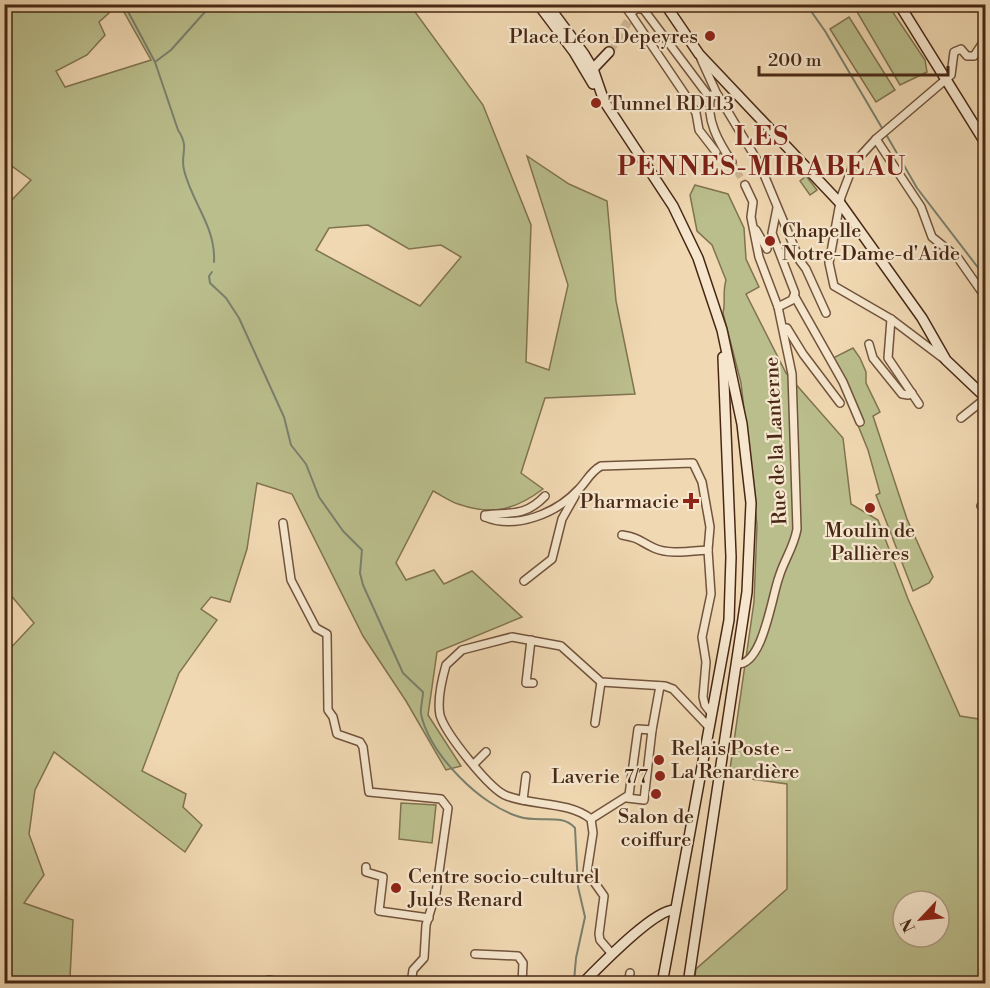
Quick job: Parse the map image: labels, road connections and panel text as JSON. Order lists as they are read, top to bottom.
{
  "streets": {
    "street": ["Rue de la Lanterne"]
  },
  "districts": ["LES PENNES-MIRABEAU"],
  "places": {
    "other": [
      "Place Léon Depeyres",
      "Tunnel RD113",
      "Chapelle Notre-Dame-d'Aide",
      "Moulin de Pallières",
      "Relais Poste - La Renardière",
      "Laverie 7/7",
      "Salon de coiffure",
      "Centre socio-culturel Jules Renard"
    ],
    "health": ["Pharmacie"]
  },
  "scale_bar": "200 m",
  "north": "bottom left"
}
